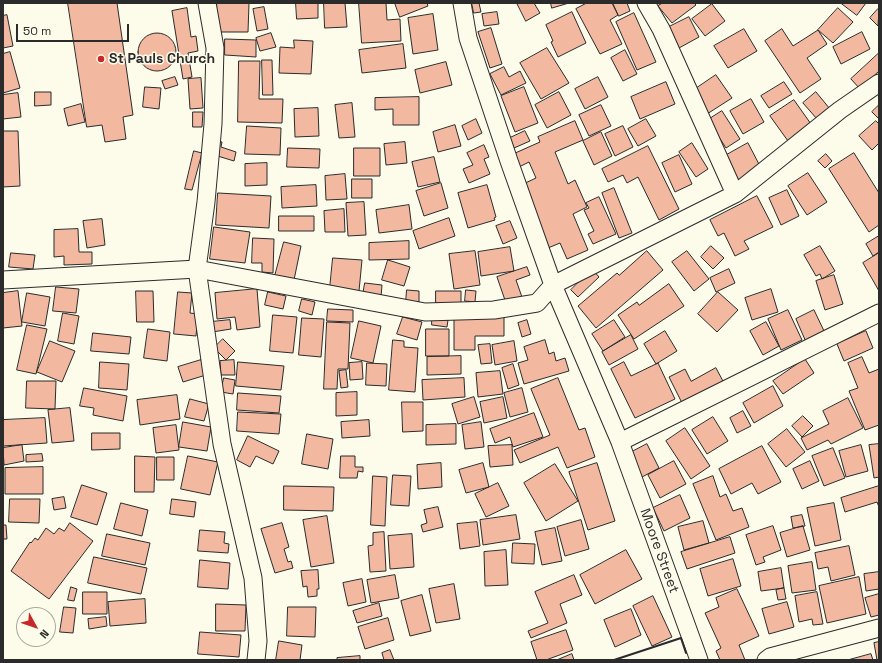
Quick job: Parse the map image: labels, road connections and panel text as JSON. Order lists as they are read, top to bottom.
{
  "streets": {
    "street": ["Moore Street"]
  },
  "places": ["St Pauls Church"],
  "scale_bar": "50 m",
  "north": "bottom right"
}
